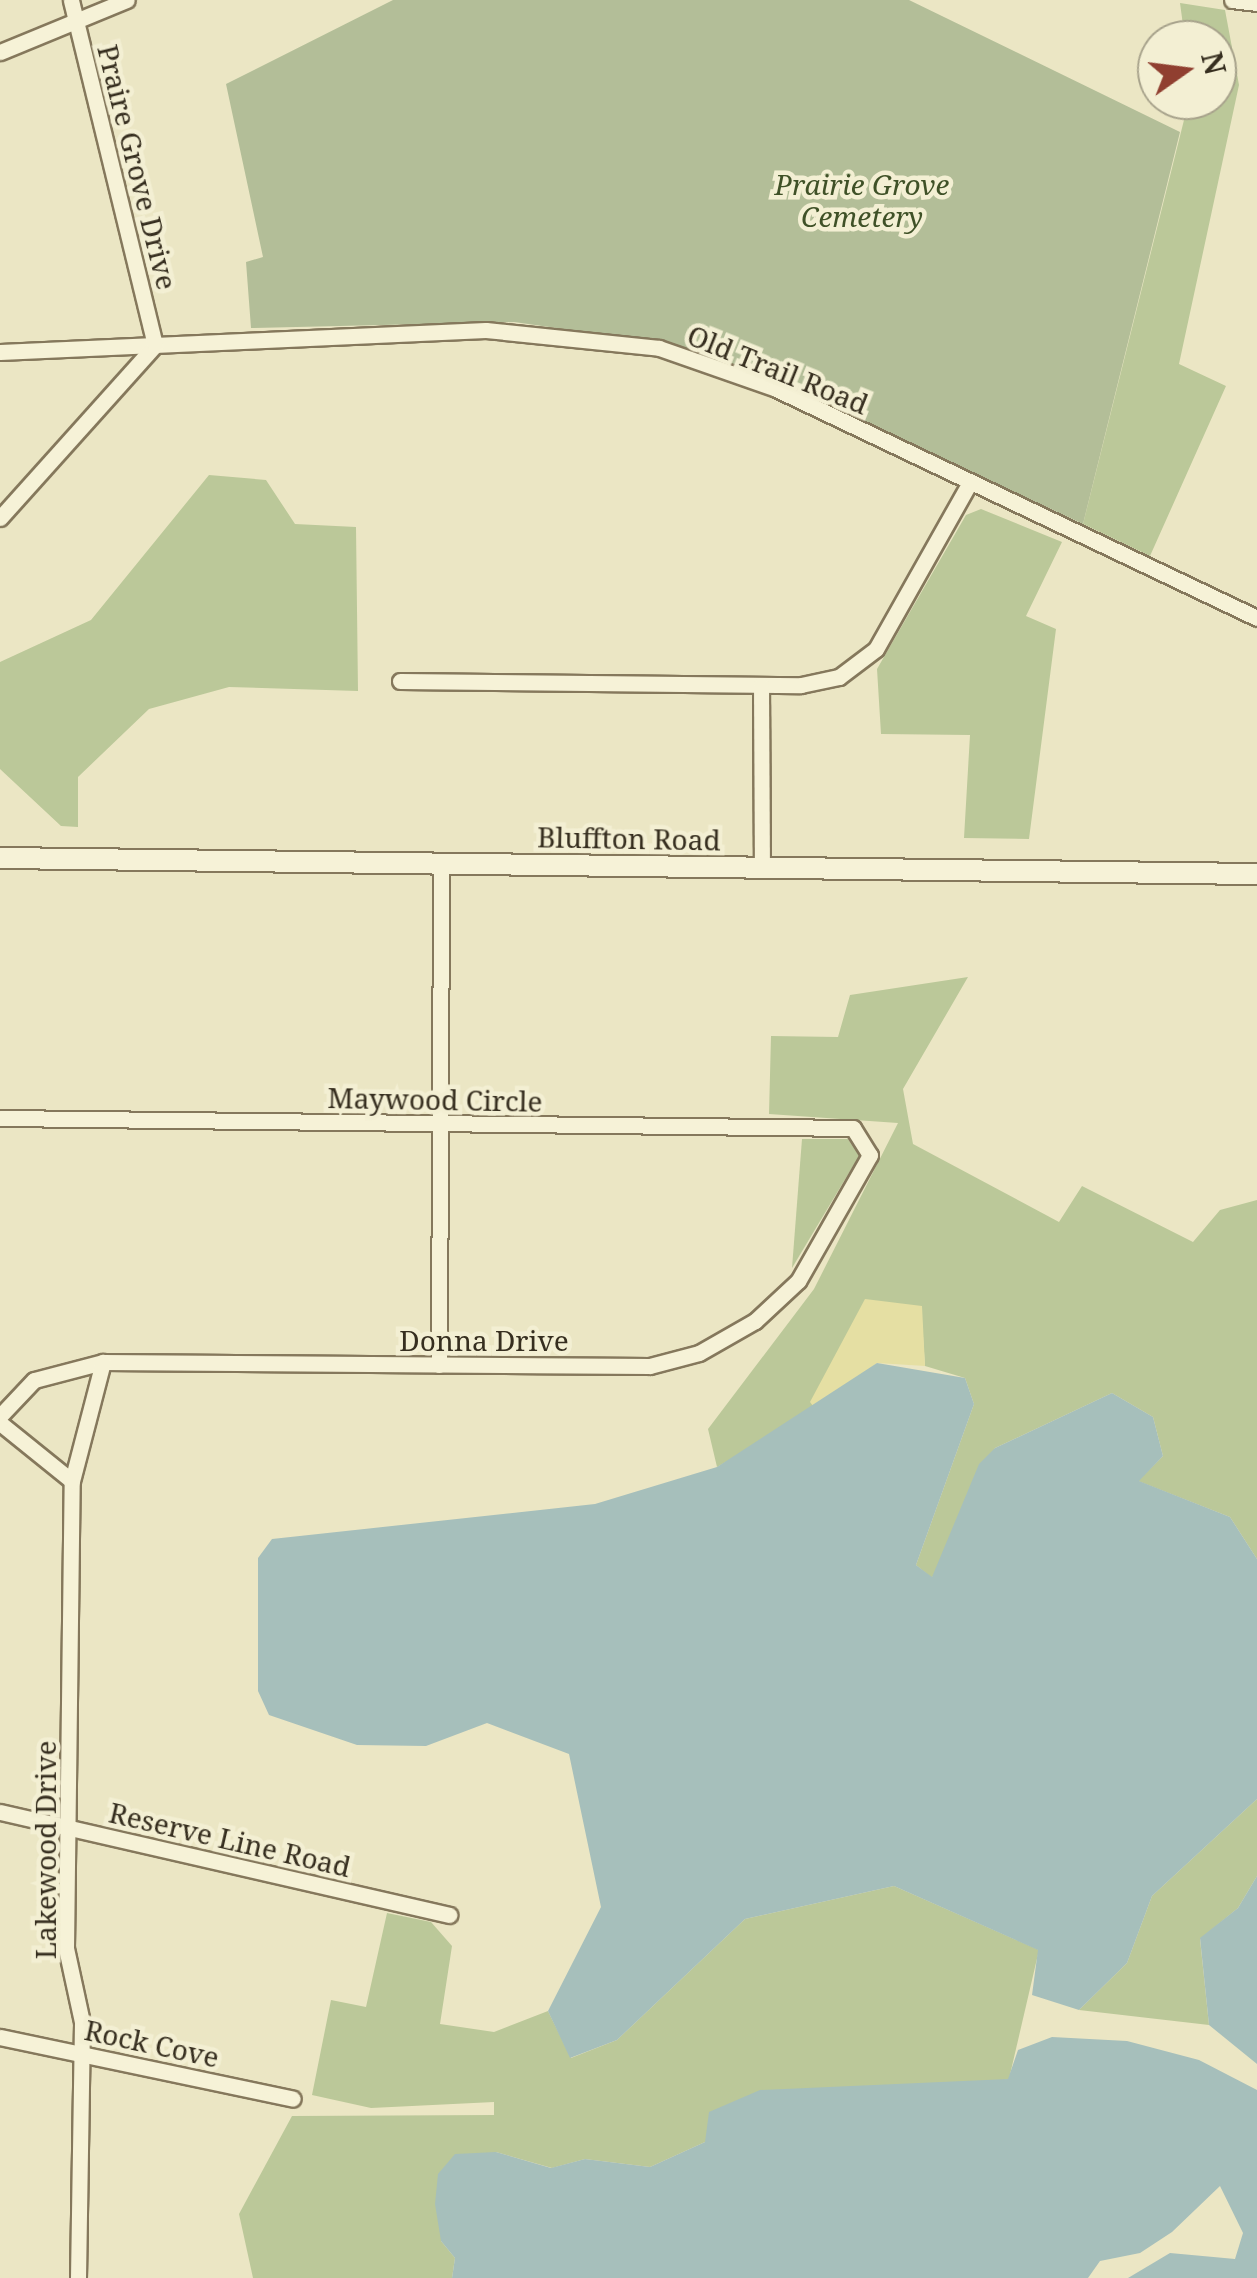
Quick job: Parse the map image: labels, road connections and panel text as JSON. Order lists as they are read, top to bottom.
{
  "streets": {
    "main road": ["Bluffton Road"],
    "street": [
      "Praire Grove Drive",
      "Old Trail Road",
      "Maywood Circle",
      "Donna Drive",
      "Reserve Line Road",
      "Lakewood Drive",
      "Rock Cove"
    ]
  },
  "crossings": [
    ["Praire Grove Drive", "Old Trail Road"],
    ["Maywood Circle", "Donna Drive"],
    ["Donna Drive", "Lakewood Drive"],
    ["Reserve Line Road", "Lakewood Drive"],
    ["Lakewood Drive", "Rock Cove"]
  ],
  "parks": ["Prairie Grove Cemetery"],
  "north": "right"
}
